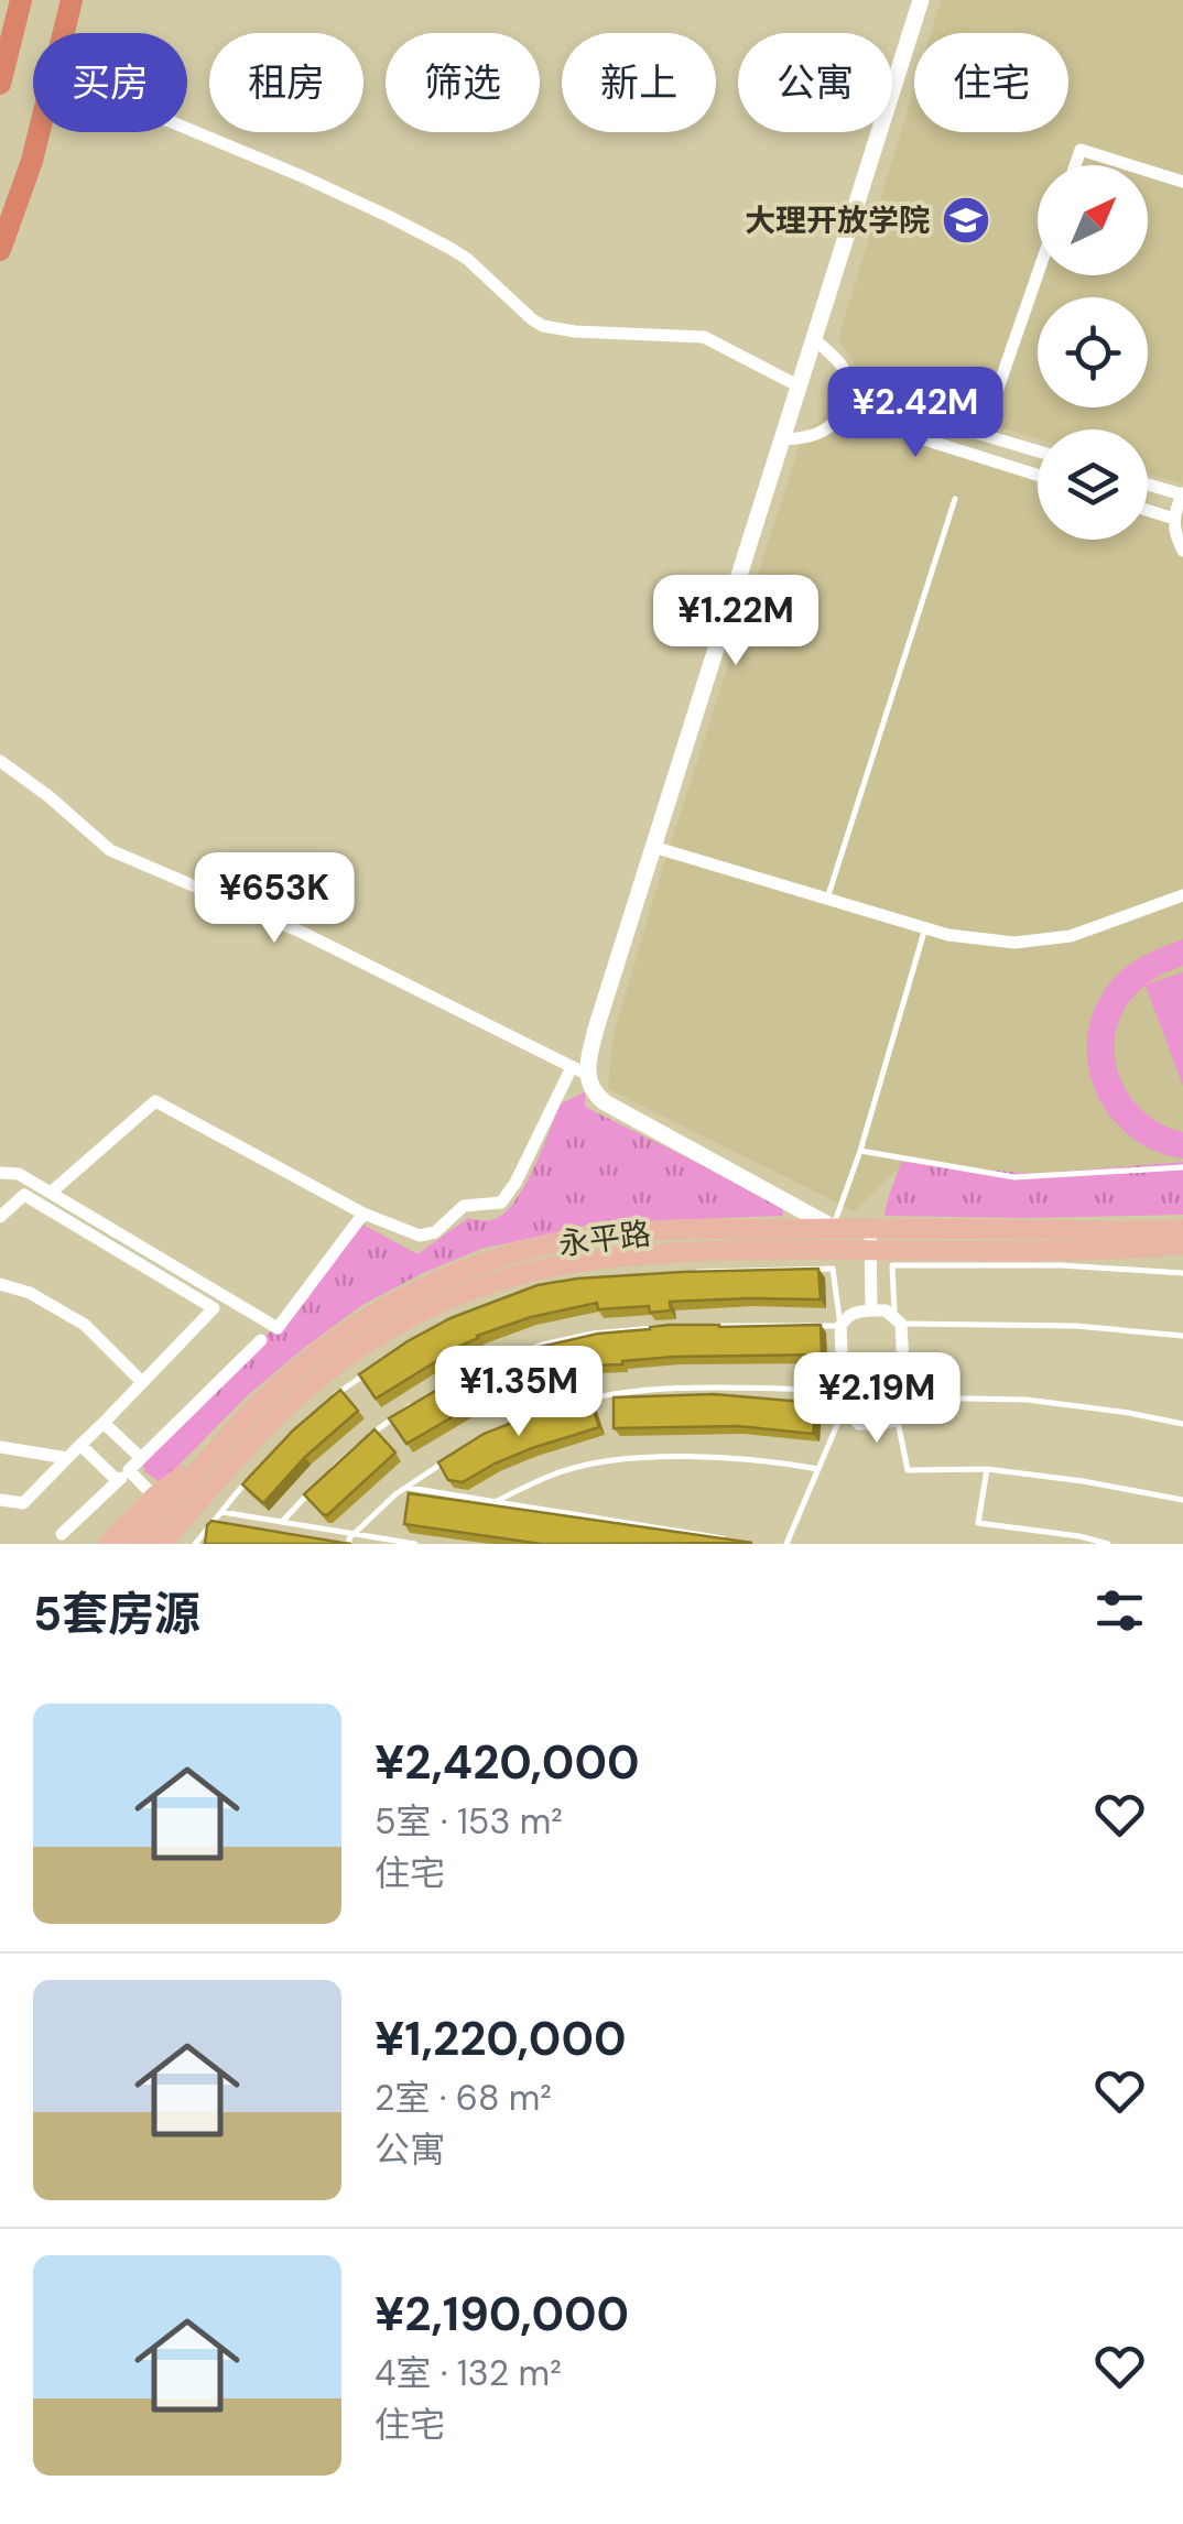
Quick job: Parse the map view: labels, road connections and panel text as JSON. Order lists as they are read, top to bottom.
{
  "streets": {
    "main road": ["永平路"]
  },
  "places": {
    "school or university": ["大理开放学院"]
  },
  "north": "top right",
  "page": {
    "chip": [
      "买房",
      "租房",
      "筛选",
      "新上",
      "公寓",
      "住宅"
    ],
    "price": [
      "¥2.42M",
      "¥1.22M",
      "¥653K",
      "¥1.35M",
      "¥2.19M"
    ],
    "heading": "5套房源",
    "list": [
      {
        "name": "¥2,420,000",
        "note": "5室 · 153 m² · 住宅"
      },
      {
        "name": "¥1,220,000",
        "note": "2室 · 68 m² · 公寓"
      },
      {
        "name": "¥2,190,000",
        "note": "4室 · 132 m² · 住宅"
      }
    ]
  }
}
